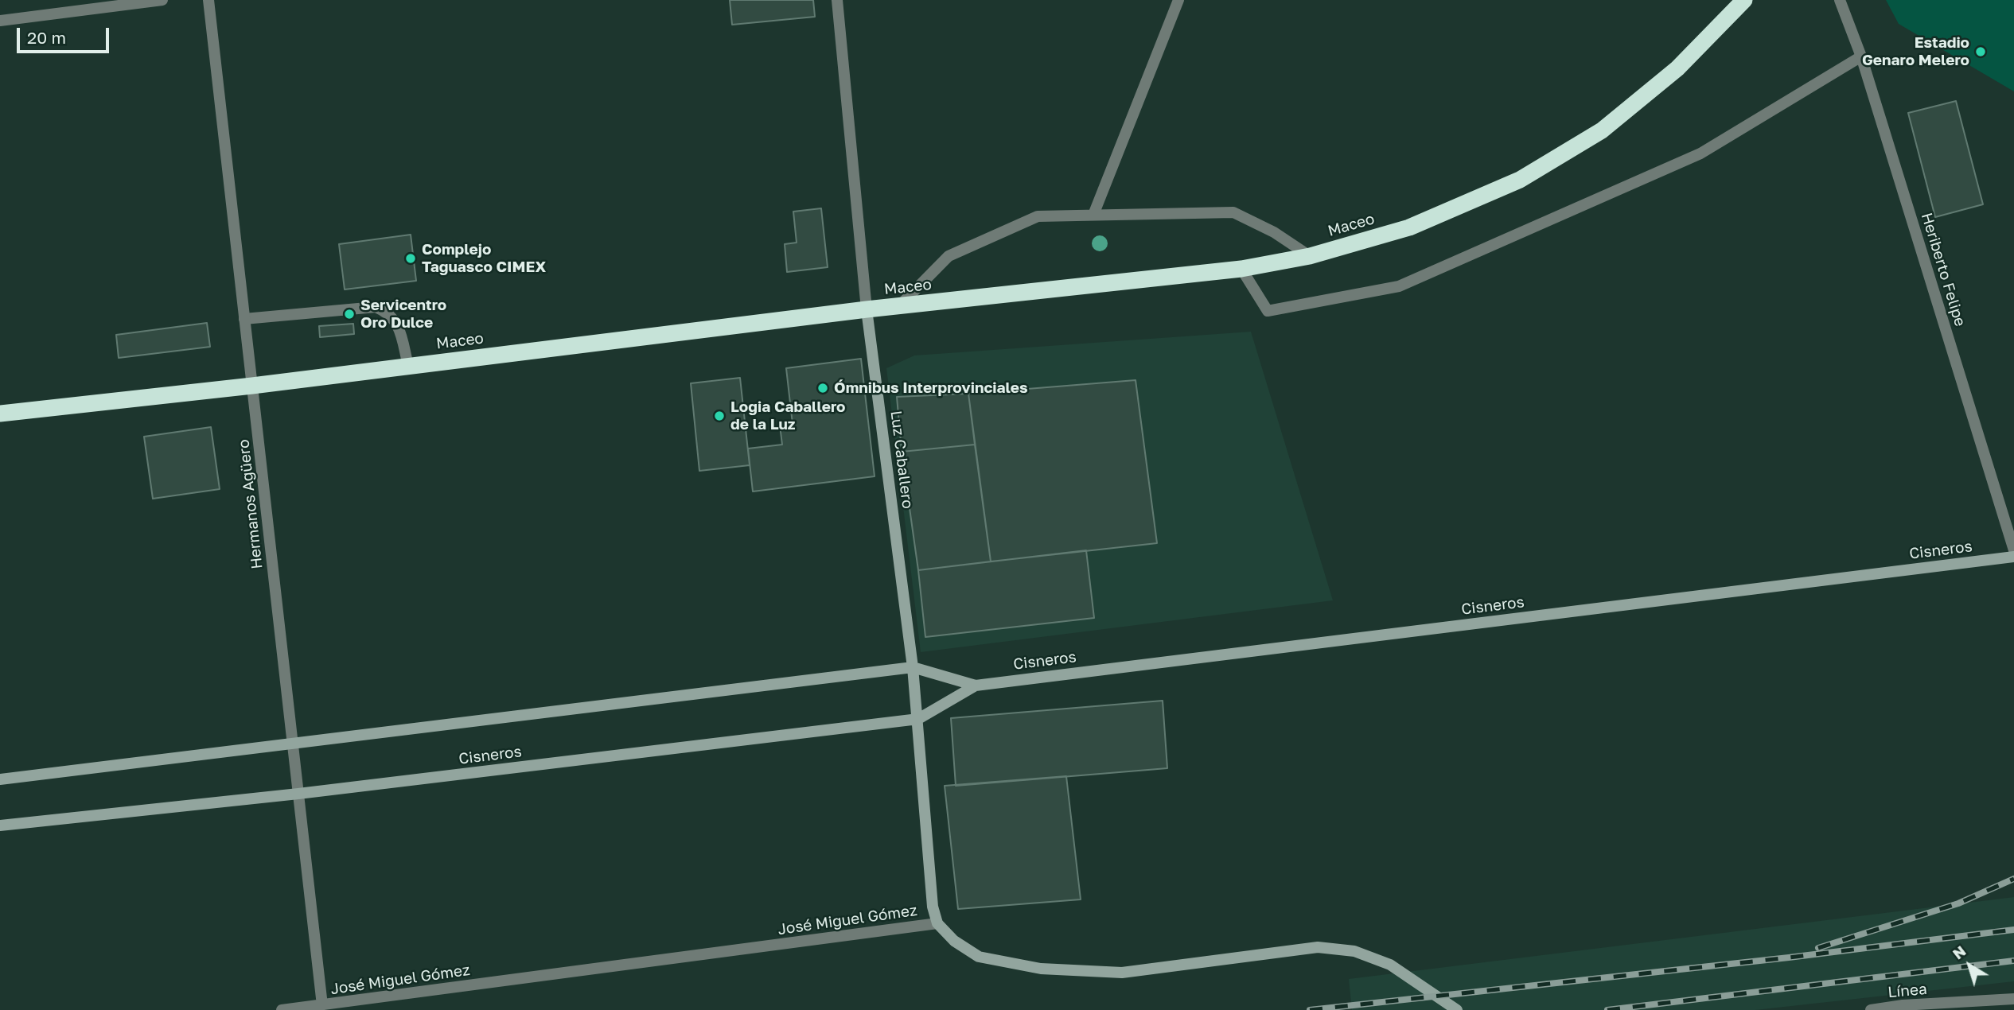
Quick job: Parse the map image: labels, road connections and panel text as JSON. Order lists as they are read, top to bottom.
{
  "streets": {
    "highway": ["Maceo"],
    "street": [
      "Heriberto Felipe",
      "Luz Caballero",
      "Hermanos Agüero",
      "Cisneros",
      "José Miguel Gómez",
      "Línea"
    ]
  },
  "crossings": [
    ["Maceo", "Luz Caballero"],
    ["Maceo", "Hermanos Agüero"],
    ["Luz Caballero", "Cisneros"],
    ["Luz Caballero", "José Miguel Gómez"],
    ["Hermanos Agüero", "Cisneros"],
    ["Hermanos Agüero", "José Miguel Gómez"]
  ],
  "places": [
    "Estadio Genaro Melero",
    "Complejo Taguasco CIMEX",
    "Servicentro Oro Dulce",
    "Ómnibus Interprovinciales",
    "Logia Caballero de la Luz"
  ],
  "scale_bar": "20 m",
  "north": "top left"
}
